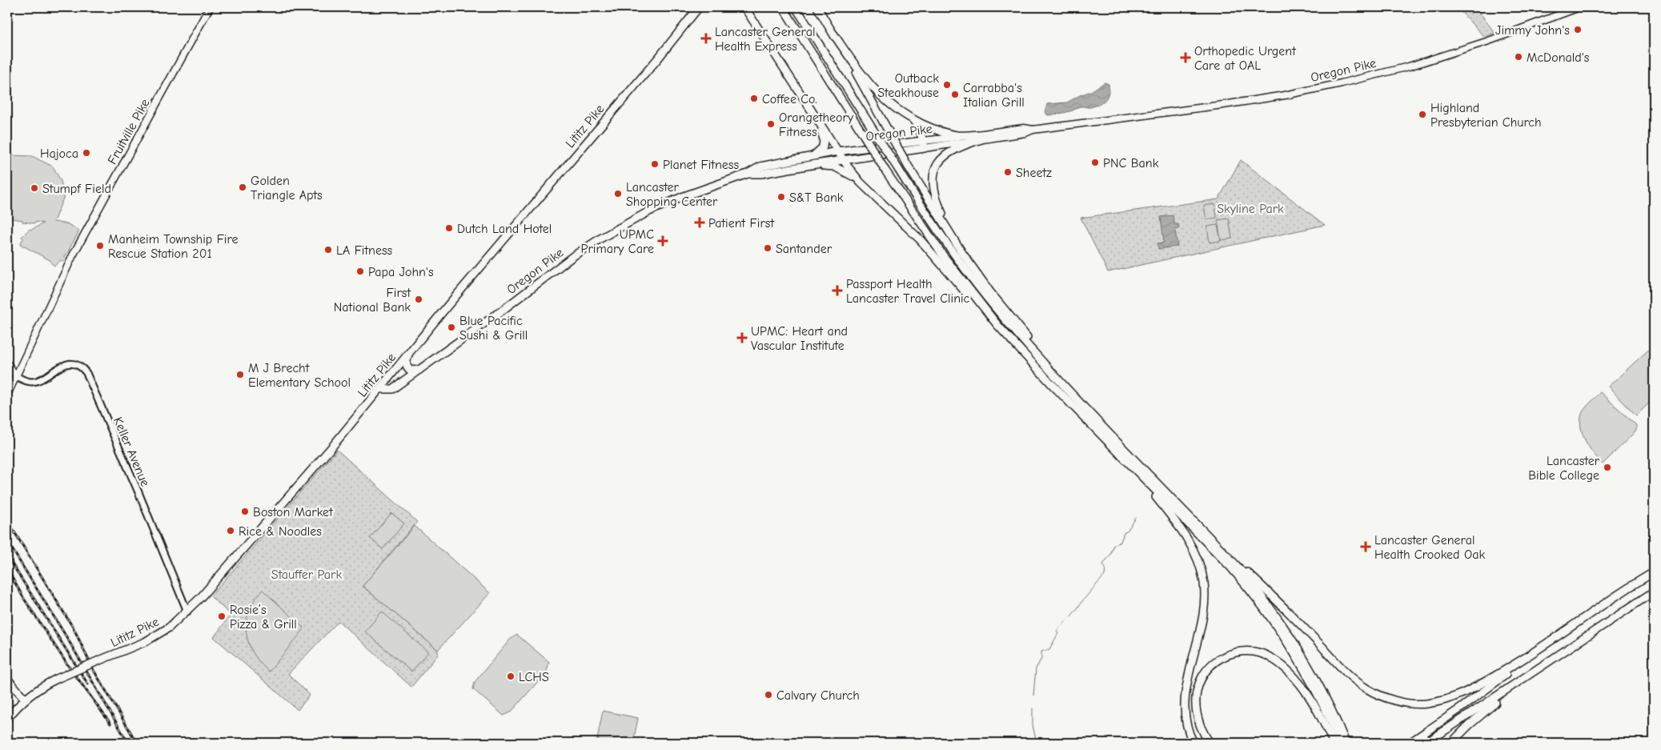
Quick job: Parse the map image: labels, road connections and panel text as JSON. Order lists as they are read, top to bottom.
{
  "streets": {
    "highway": ["Oregon Pike", "Lititz Pike"],
    "main road": ["Fruitville Pike", "Keller Avenue"]
  },
  "crossings": [
    ["Oregon Pike", "Lititz Pike"],
    ["Lititz Pike", "Keller Avenue"],
    ["Fruitville Pike", "Keller Avenue"]
  ],
  "parks": ["Skyline Park", "Stauffer Park"],
  "places": {
    "other": [
      "Jimmy John's",
      "McDonald's",
      "Outback Steakhouse",
      "Carrabba's Italian Grill",
      "Coffee Co.",
      "Highland Presbyterian Church",
      "Orangetheory Fitness",
      "Hajoca",
      "PNC Bank",
      "Planet Fitness",
      "Sheetz",
      "Golden Triangle Apts",
      "Stumpf Field",
      "Lancaster Shopping Center",
      "S&T Bank",
      "Dutch Land Hotel",
      "Manheim Township Fire Rescue Station 201",
      "Santander",
      "LA Fitness",
      "Papa John's",
      "First National Bank",
      "Blue Pacific Sushi & Grill",
      "M J Brecht Elementary School",
      "Lancaster Bible College",
      "Boston Market",
      "Rice & Noodles",
      "Rosie’s Pizza & Grill",
      "LCHS",
      "Calvary Church"
    ],
    "health": [
      "Lancaster General Health Express",
      "Orthopedic Urgent Care at OAL",
      "Patient First",
      "UPMC Primary Care",
      "Passport Health Lancaster Travel Clinic",
      "UPMC: Heart and Vascular Institute",
      "Lancaster General Health Crooked Oak"
    ]
  }
}
